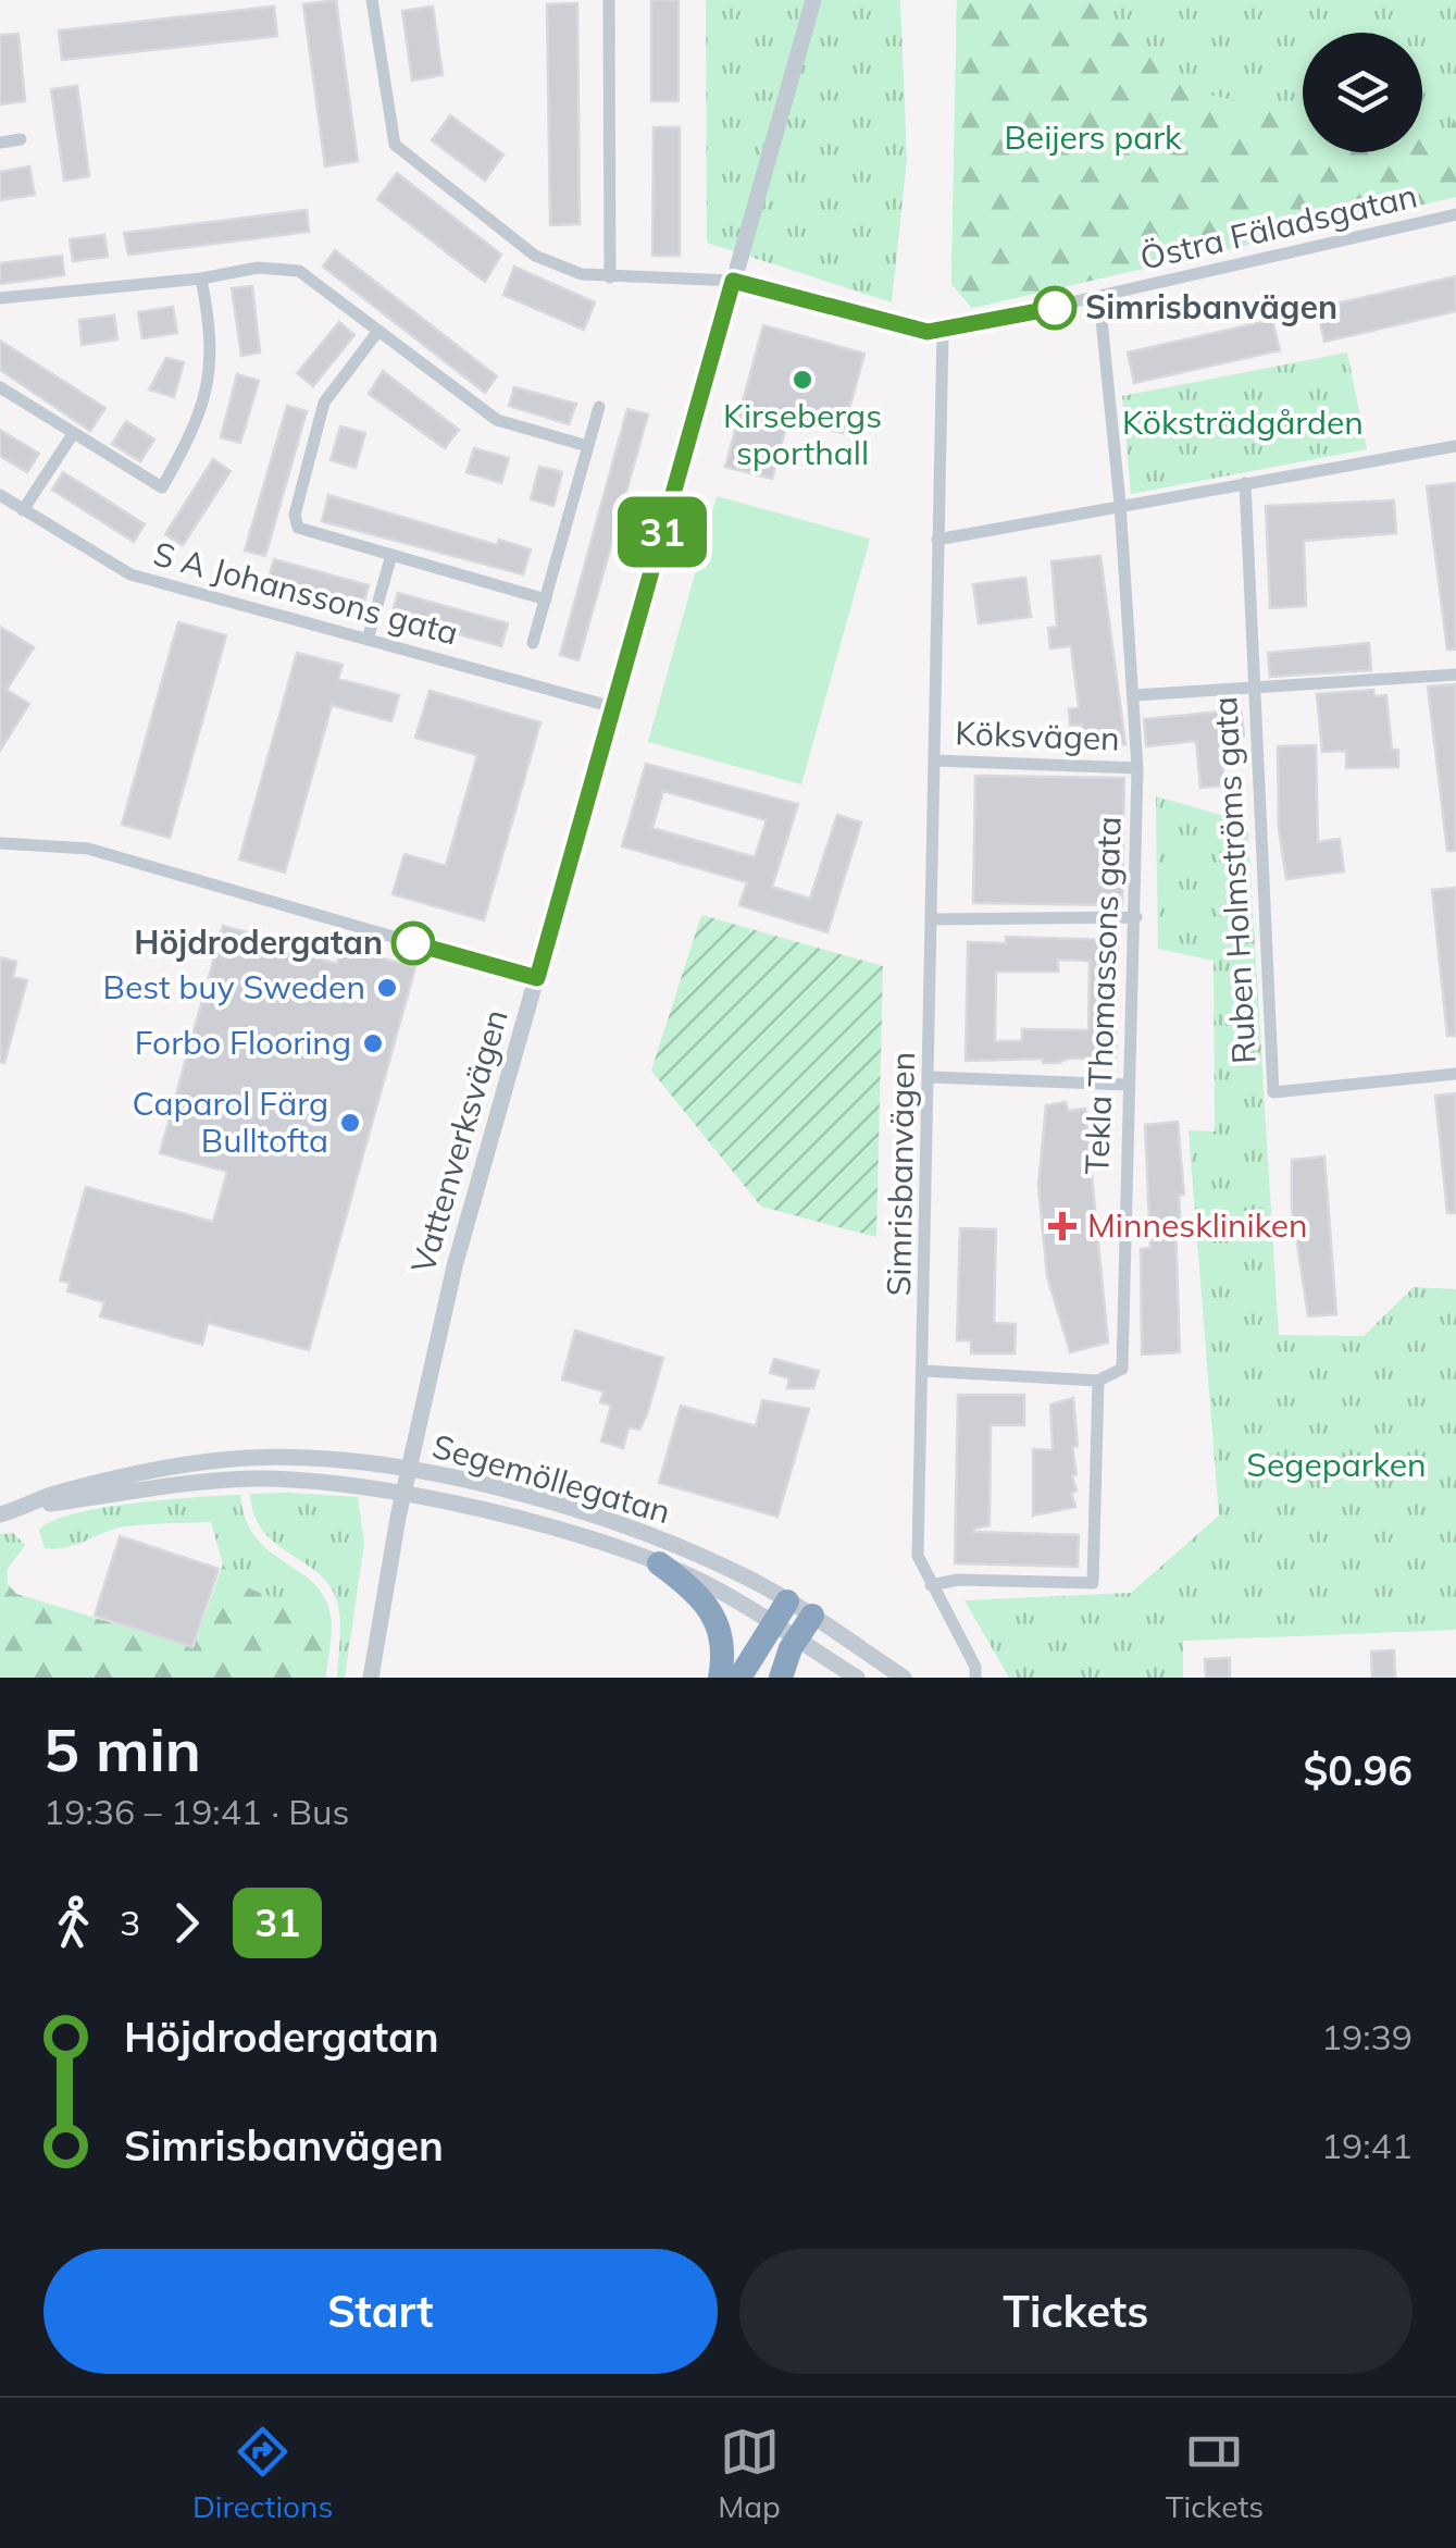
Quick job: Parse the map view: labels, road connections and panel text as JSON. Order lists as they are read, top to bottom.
{
  "streets": {
    "street": [
      "Östra Fäladsgatan",
      "S A Johanssons gata",
      "Köksvägen",
      "Ruben Holmströms gata",
      "Tekla Thomassons gata",
      "Vattenverksvägen",
      "Simrisbanvägen",
      "Segemöllegatan"
    ]
  },
  "crossings": [
    ["Östra Fäladsgatan", "Tekla Thomassons gata"],
    ["Östra Fäladsgatan", "Vattenverksvägen"],
    ["Östra Fäladsgatan", "Simrisbanvägen"],
    ["S A Johanssons gata", "Vattenverksvägen"],
    ["Köksvägen", "Tekla Thomassons gata"],
    ["Köksvägen", "Simrisbanvägen"],
    ["Vattenverksvägen", "Segemöllegatan"]
  ],
  "parks": ["Beijers park", "Köksträdgården", "Segeparken"],
  "places": {
    "other": [
      "Simrisbanvägen",
      "Kirsebergs sporthall",
      "Höjdrodergatan",
      "Best buy Sweden",
      "Forbo Flooring",
      "Caparol Färg Bulltofta"
    ],
    "health": ["Minneskliniken"]
  },
  "lines": ["bus line 31"],
  "page": {
    "on_map": "31",
    "heading": ["5 min", "19:36 – 19:41 · Bus", "$0.96"],
    "legs": ["3", "31"],
    "list": [
      {
        "name": "Höjdrodergatan",
        "value": "19:39"
      },
      {
        "name": "Simrisbanvägen",
        "value": "19:41"
      }
    ],
    "buttons": ["Start", "Tickets"],
    "tabs": ["Directions", "Map", "Tickets"]
  }
}
